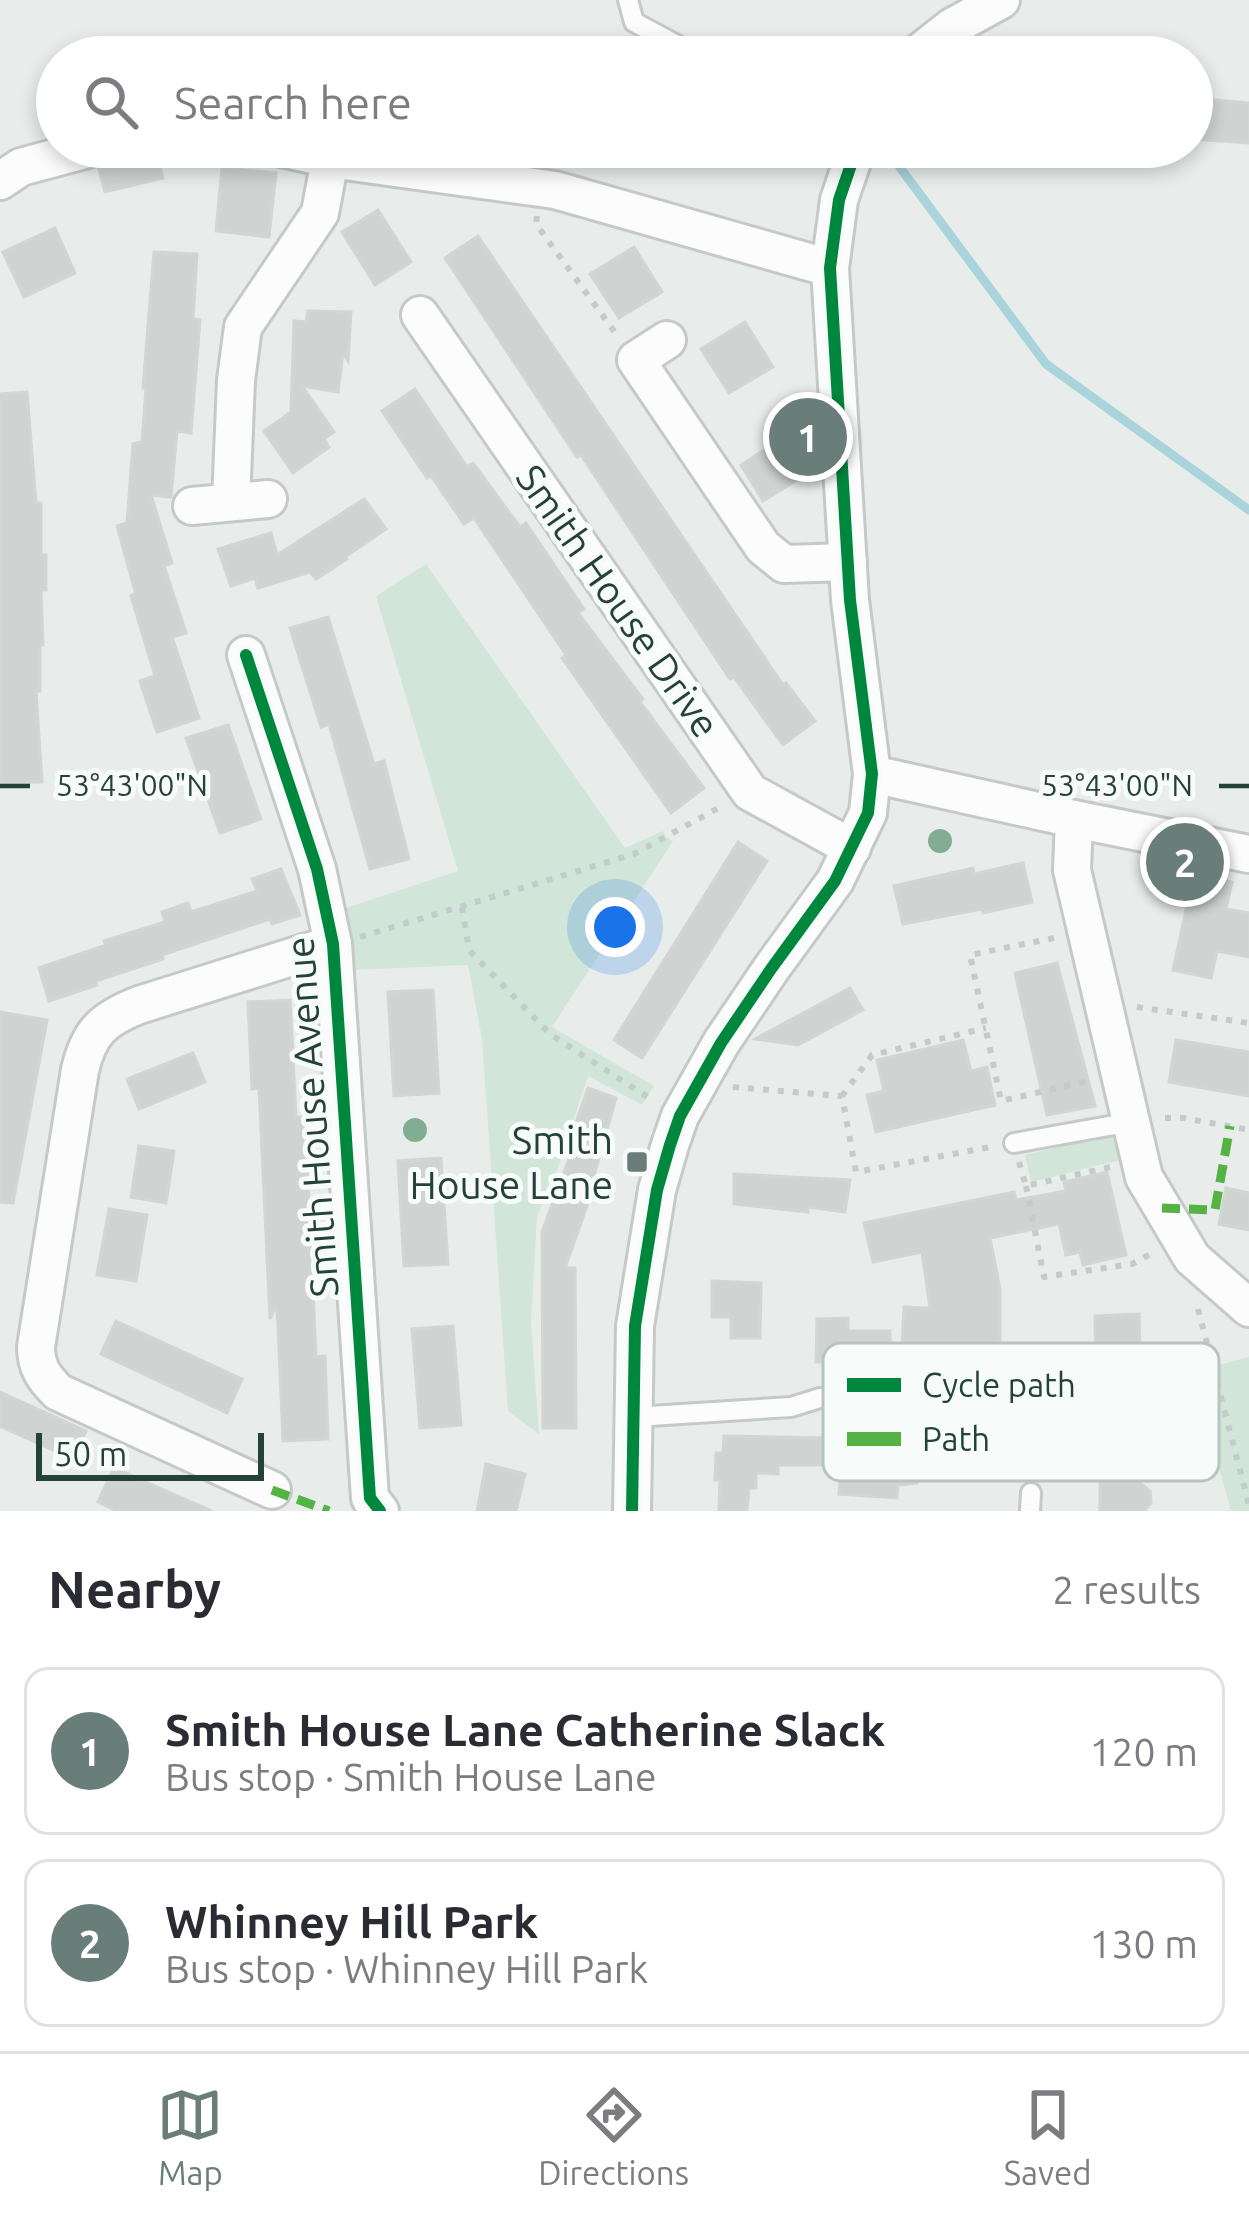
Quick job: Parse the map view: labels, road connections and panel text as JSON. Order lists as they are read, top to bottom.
{
  "streets": {
    "street": ["Smith House Drive", "Smith House Avenue"]
  },
  "places": {
    "transit": ["Smith House Lane"]
  },
  "legend": ["Cycle path", "Path"],
  "scale_bar": "50 m",
  "page": {
    "search": "Search here",
    "pins": ["1", "2"],
    "scale": "50 m",
    "heading": ["Nearby", "2 results"],
    "list": [
      {
        "mark": "1",
        "name": "Smith House Lane Catherine Slack",
        "note": "Bus stop · Smith House Lane",
        "value": "120 m"
      },
      {
        "mark": "2",
        "name": "Whinney Hill Park",
        "note": "Bus stop · Whinney Hill Park",
        "value": "130 m"
      }
    ],
    "nav": ["Map", "Directions", "Saved"]
  },
  "coordinates": ["53°43'00\"N"]
}
